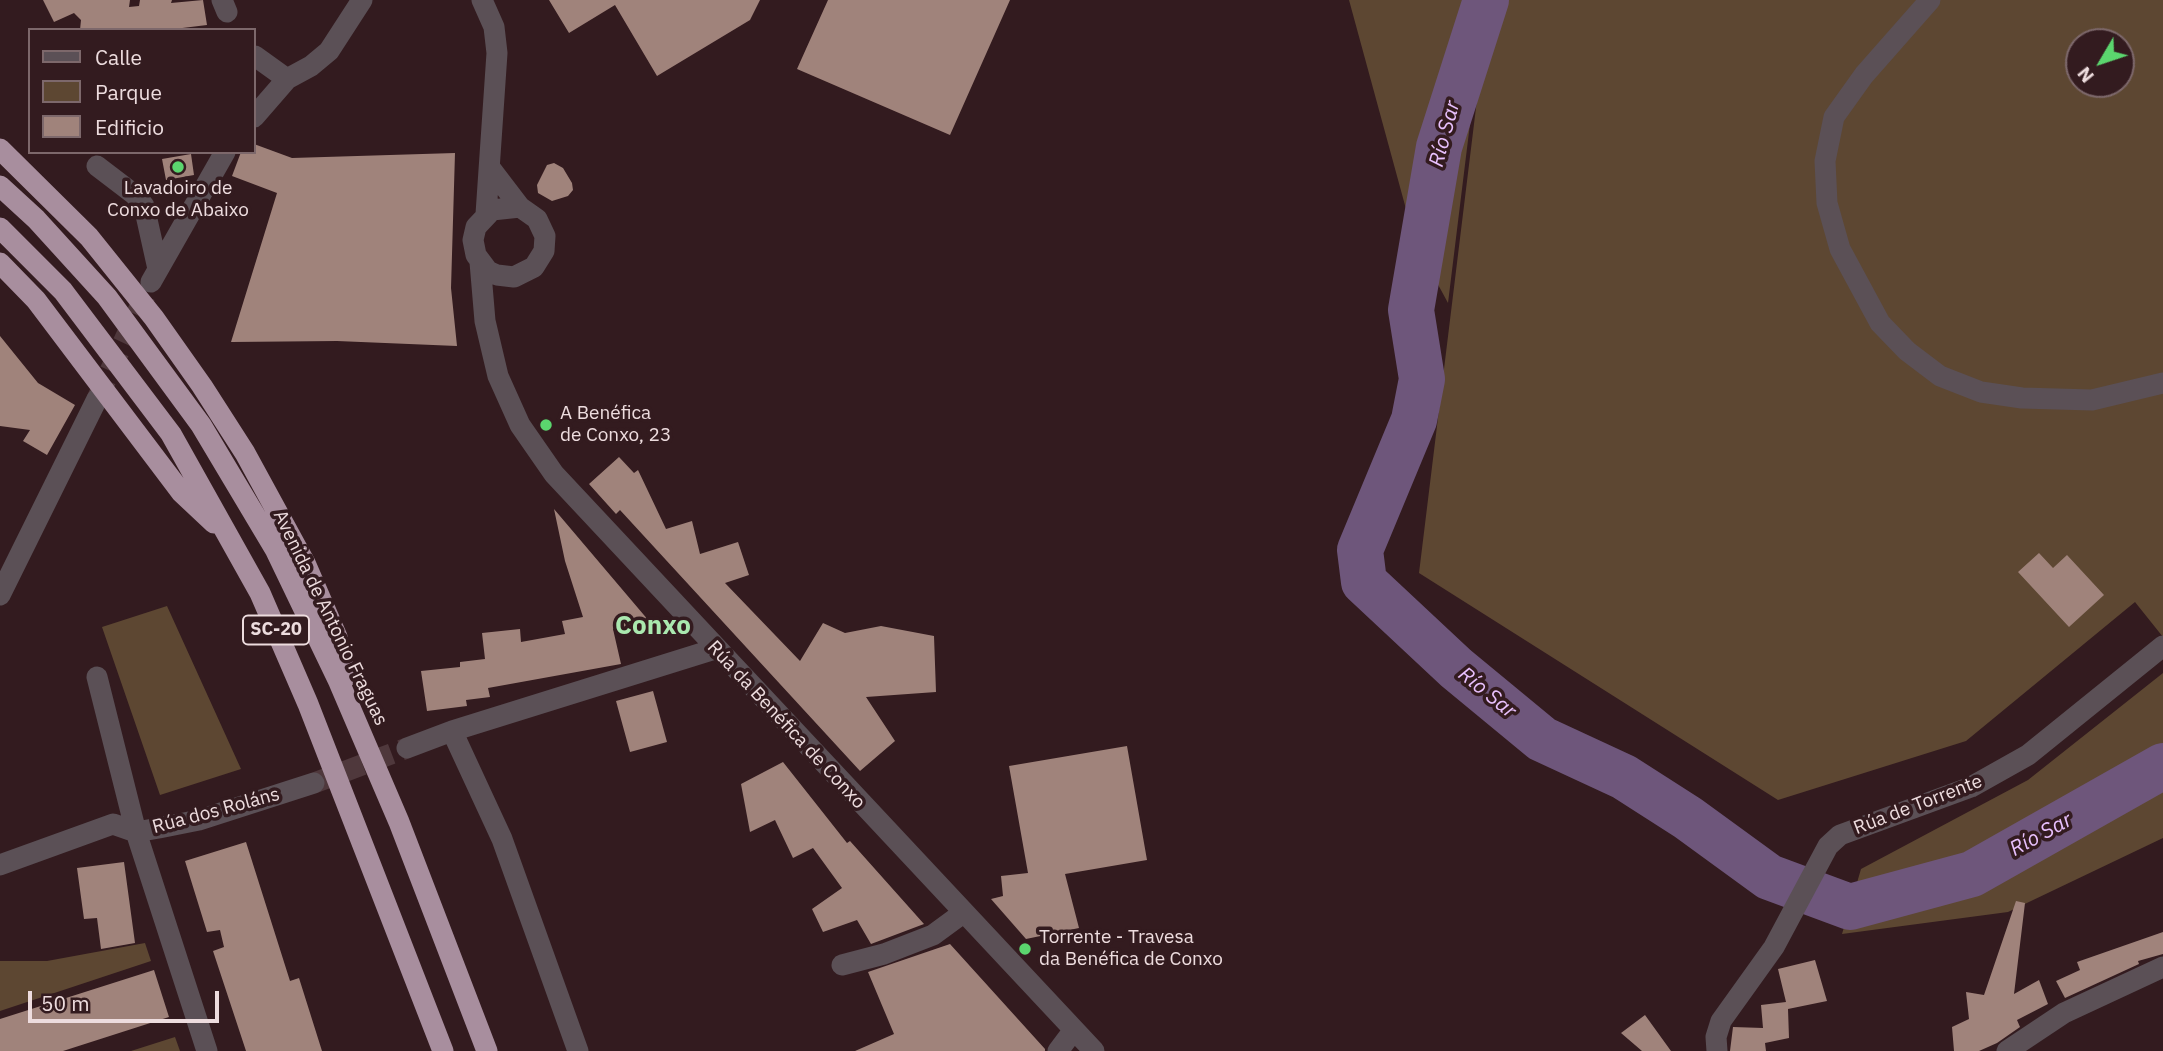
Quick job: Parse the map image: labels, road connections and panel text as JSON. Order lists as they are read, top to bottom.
{
  "streets": {
    "highway": ["Avenida de Antonio Fraguas", "SC-20"],
    "street": ["Rúa da Benéfica de Conxo", "Rúa de Torrente", "Rúa dos Roláns"]
  },
  "districts": ["Conxo"],
  "water": ["Río Sar"],
  "places": ["Lavadoiro de Conxo de Abaixo", "A Benéfica de Conxo, 23", "Torrente - Travesa da Benéfica de Conxo"],
  "legend": ["Calle", "Parque", "Edificio"],
  "scale_bar": "50 m",
  "north": "bottom left"
}
